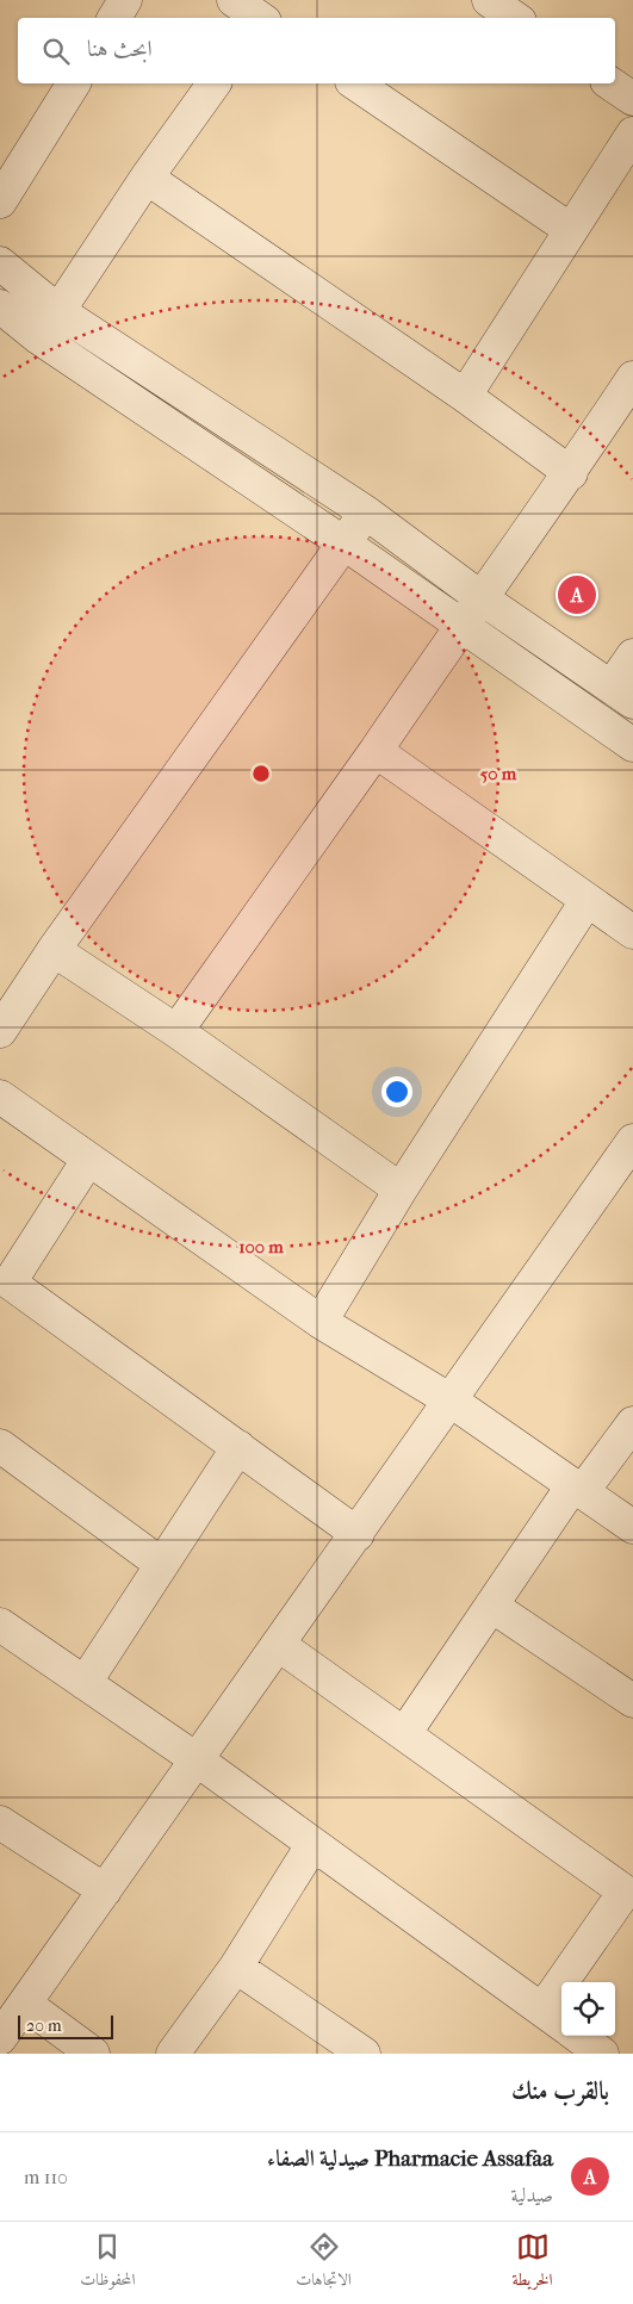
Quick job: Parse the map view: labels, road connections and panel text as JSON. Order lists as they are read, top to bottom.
{
  "scale_bar": "20 m",
  "page": {
    "search": "ابحث هنا",
    "pins": "A",
    "scale": "20 m",
    "heading": "بالقرب منك",
    "list": [
      {
        "mark": "A",
        "name": "Pharmacie Assafaa صيدلية الصفاء",
        "note": "صيدلية",
        "value": "110 m"
      }
    ],
    "nav": ["الخريطة", "الاتجاهات", "المحفوظات"]
  },
  "rings": ["50 m", "100 m"]
}
